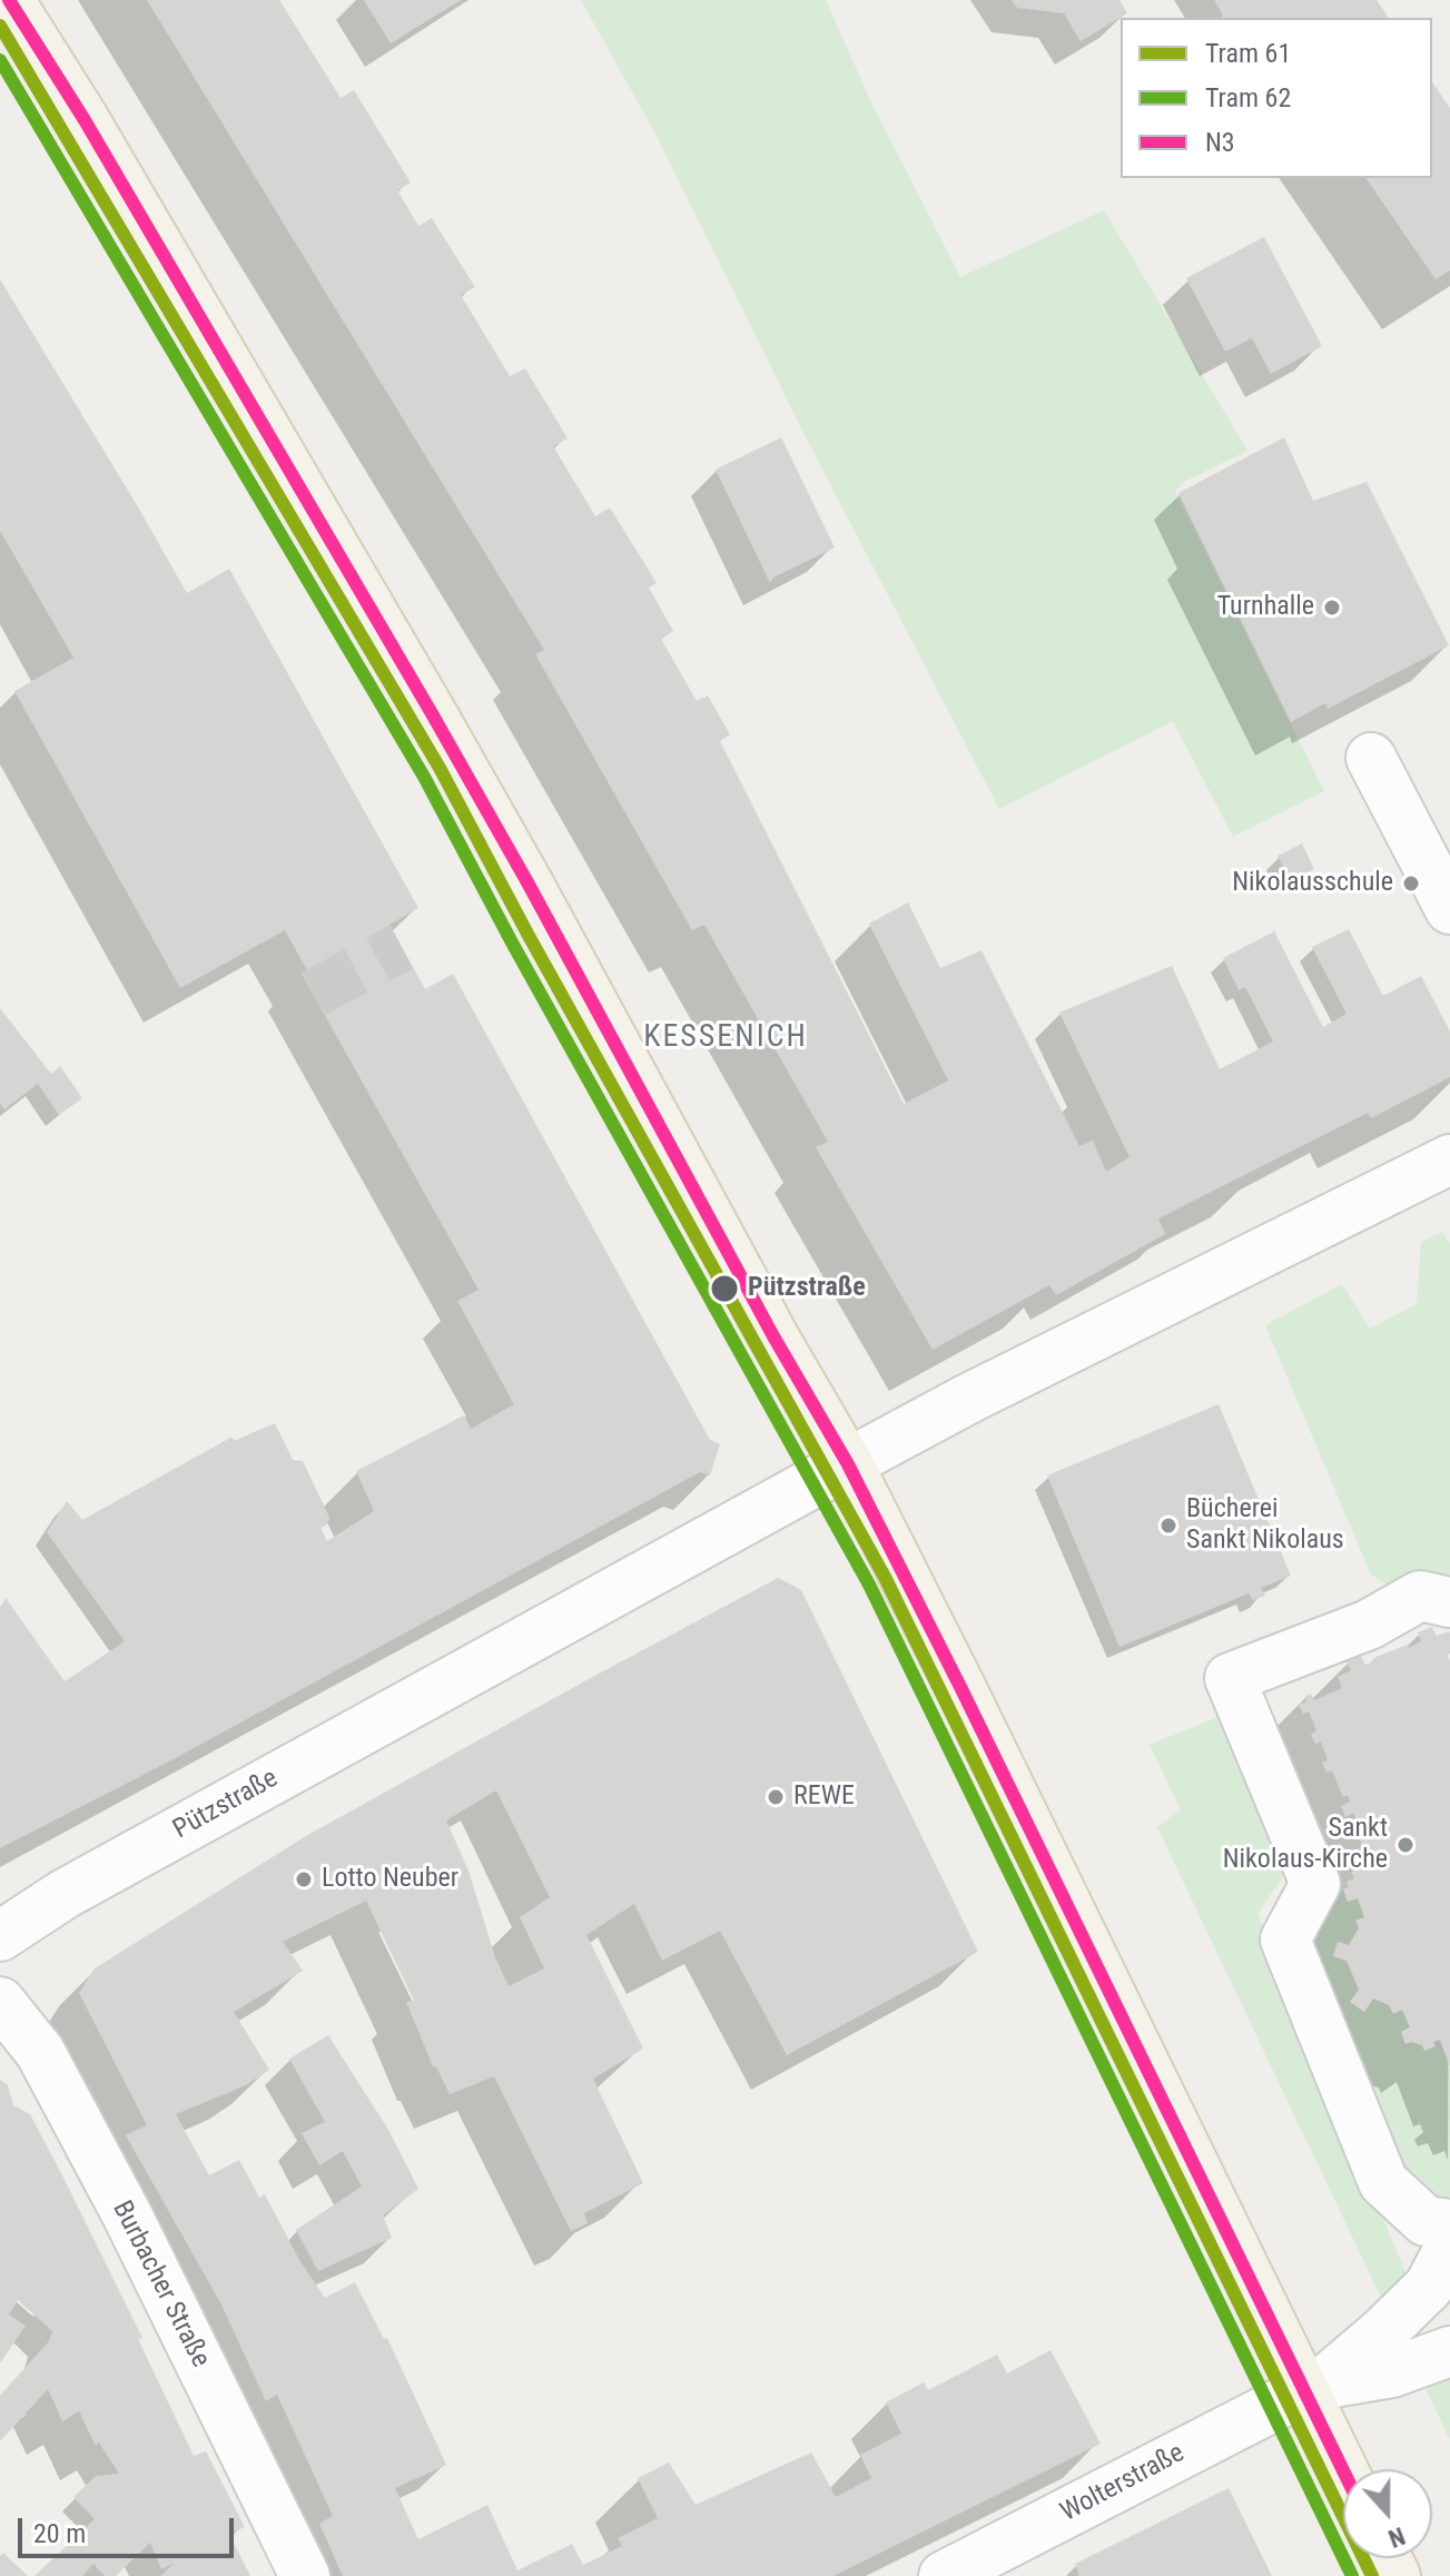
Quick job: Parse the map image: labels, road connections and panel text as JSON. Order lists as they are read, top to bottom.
{
  "streets": {
    "street": ["Pützstraße", "Burbacher Straße", "Wolterstraße"]
  },
  "districts": ["KESSENICH"],
  "places": [
    "Turnhalle",
    "Nikolausschule",
    "Pützstraße",
    "Bücherei Sankt Nikolaus",
    "REWE",
    "Sankt Nikolaus-Kirche",
    "Lotto Neuber"
  ],
  "lines": ["transit line N3", "tram line 61", "tram line 62"],
  "legend": ["Tram 61", "Tram 62", "N3"],
  "scale_bar": "20 m",
  "north": "bottom"
}
